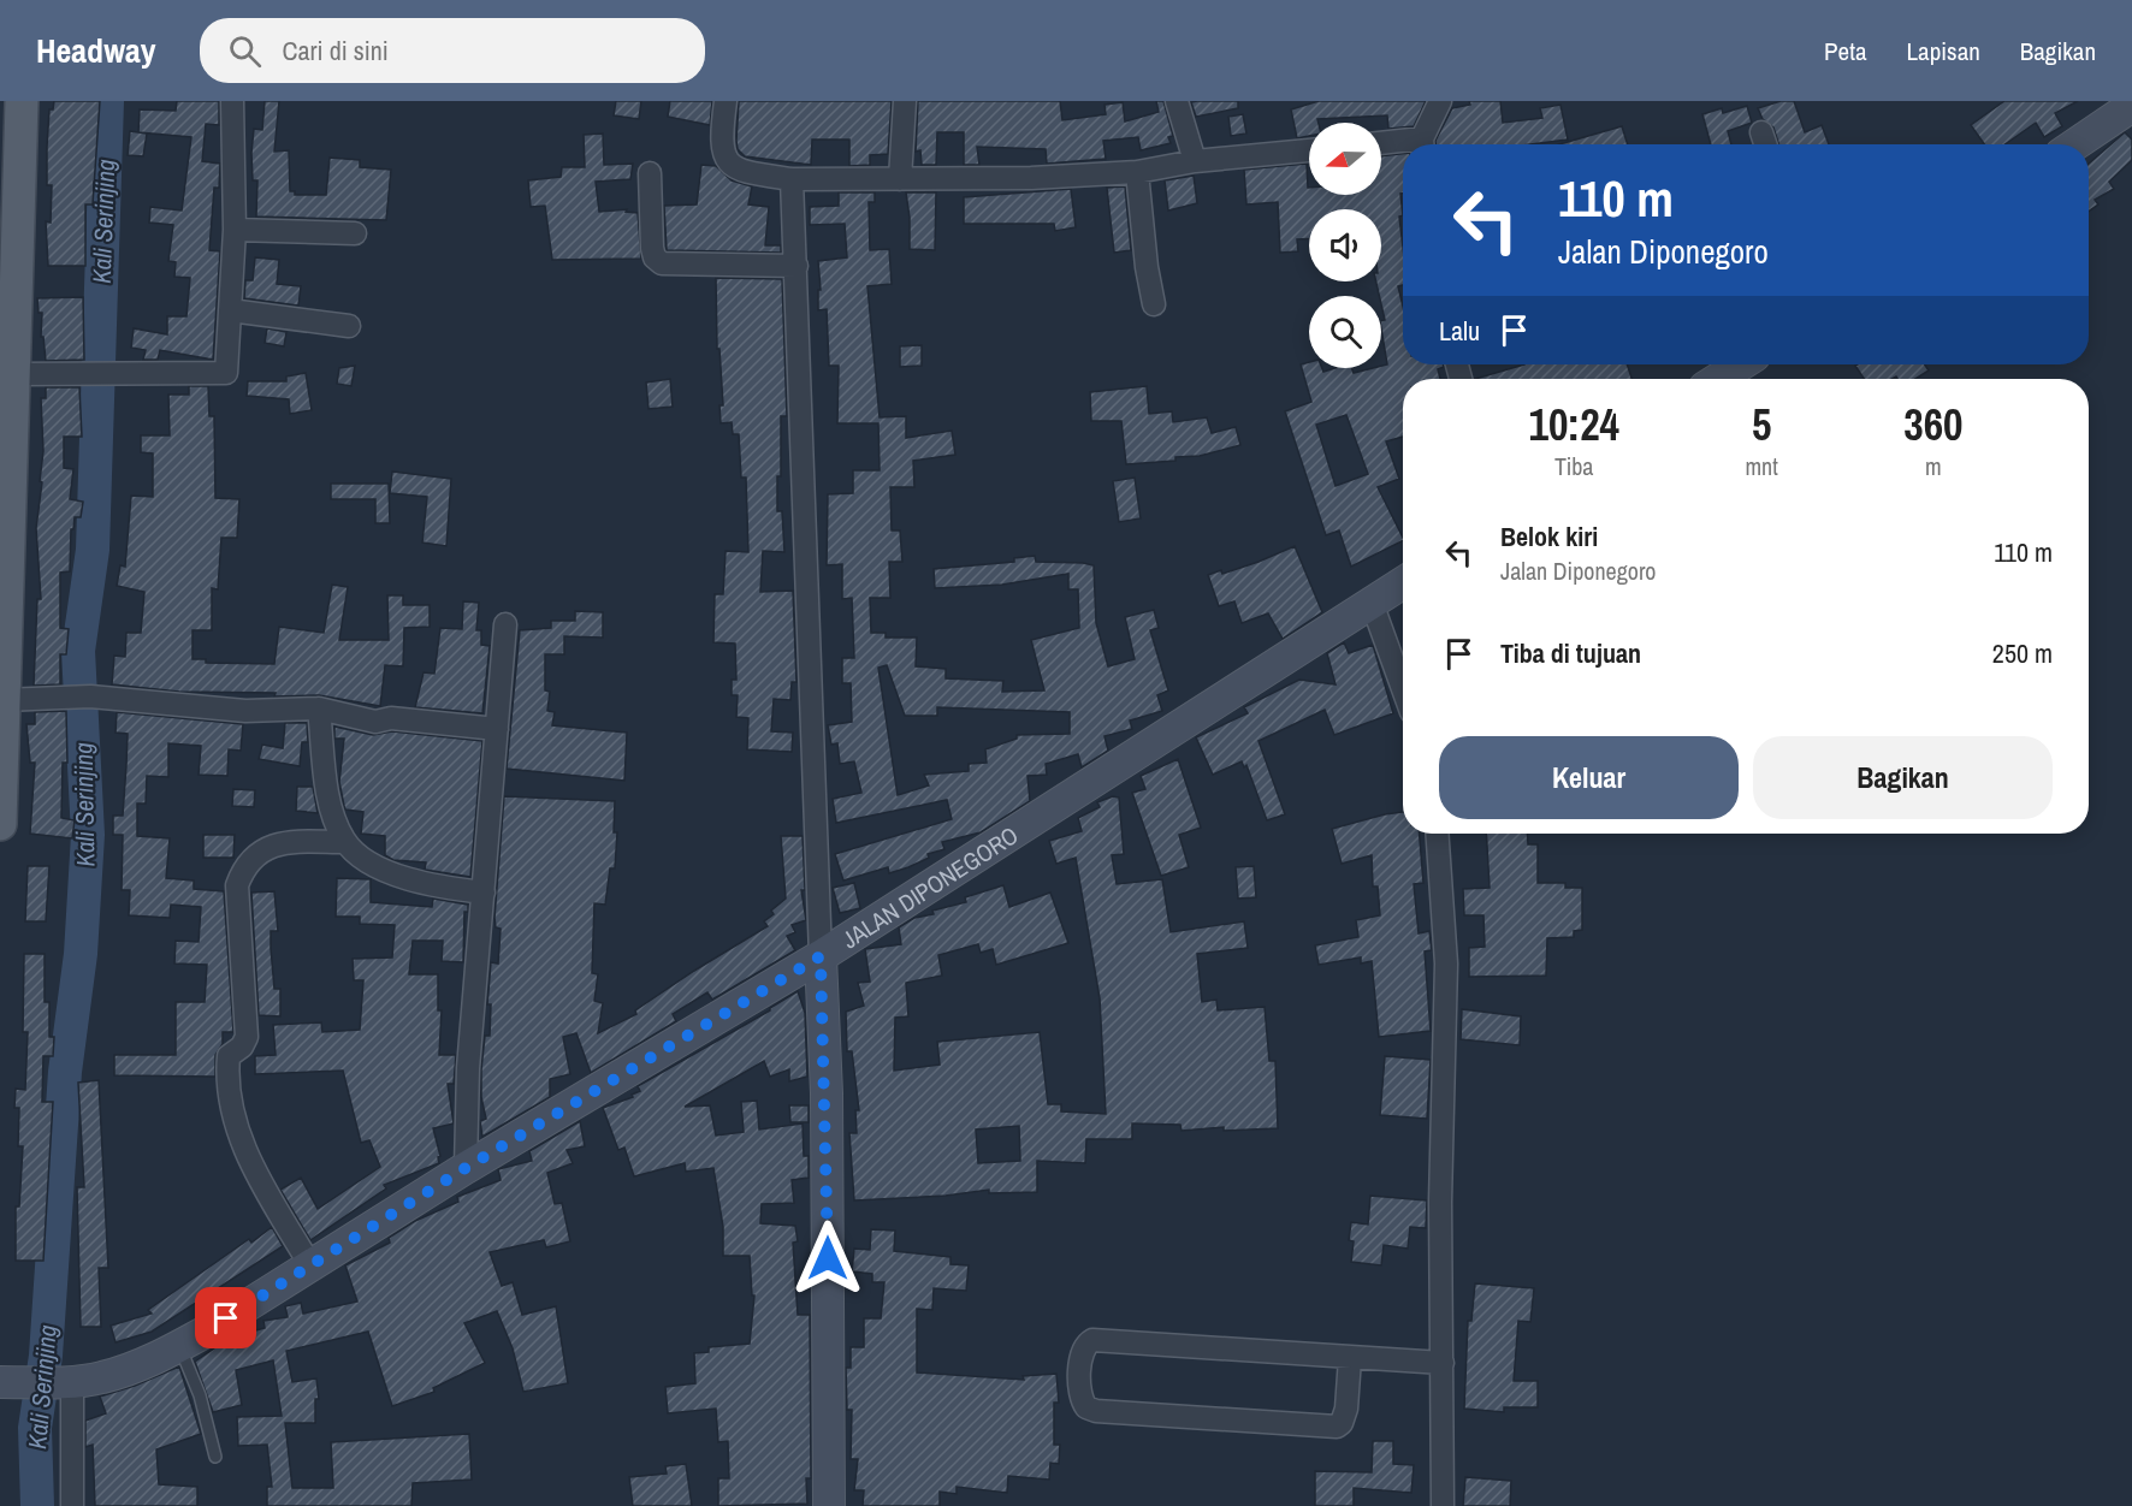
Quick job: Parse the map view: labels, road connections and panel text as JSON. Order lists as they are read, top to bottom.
{
  "streets": {
    "main road": ["JALAN DIPONEGORO"]
  },
  "water": ["Kali Serinjing"],
  "north": "left",
  "page": {
    "header": "Headway",
    "search": "Cari di sini",
    "nav": ["Peta", "Lapisan", "Bagikan"],
    "turn": ["110 m", "Jalan Diponegoro"],
    "then": "Lalu",
    "eta": [
      "10:24",
      "Tiba",
      "5",
      "mnt",
      "360",
      "m"
    ],
    "list": [
      {
        "name": "Belok kiri",
        "note": "Jalan Diponegoro",
        "value": "110 m"
      },
      {
        "name": "Tiba di tujuan",
        "value": "250 m"
      }
    ],
    "buttons": ["Keluar", "Bagikan"]
  }
}
